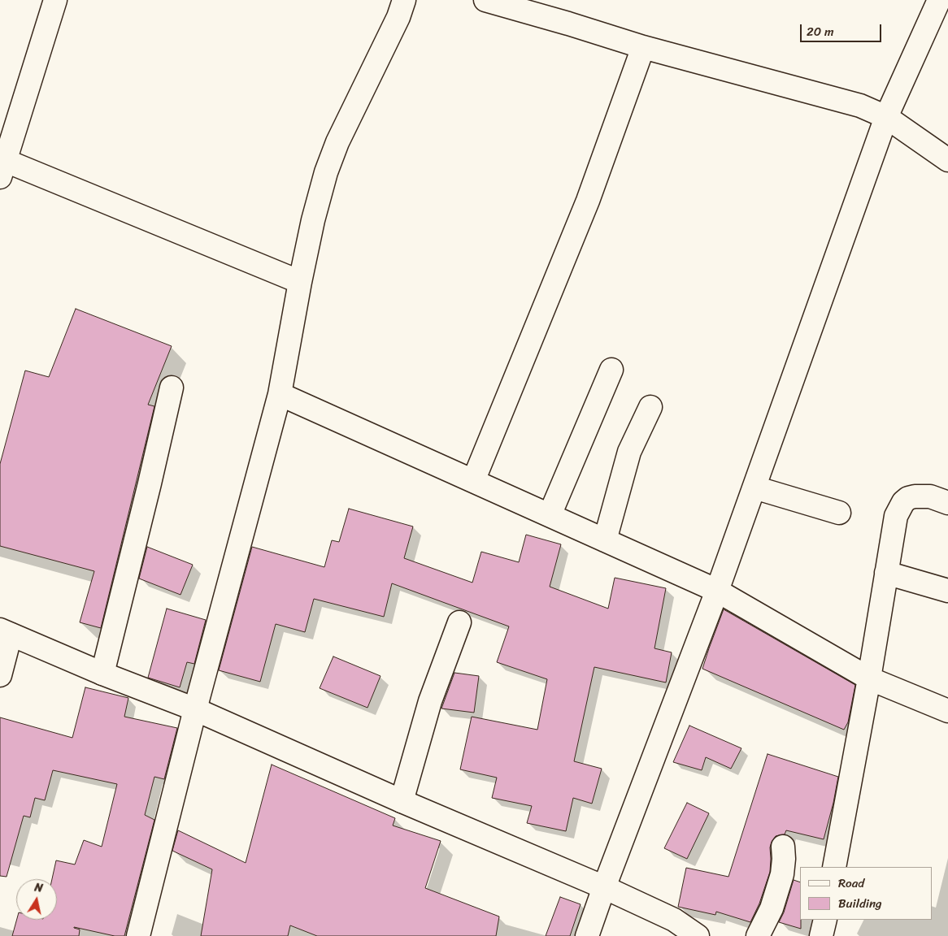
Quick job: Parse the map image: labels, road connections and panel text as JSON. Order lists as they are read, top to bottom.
{
  "legend": ["Road", "Building"],
  "scale_bar": "20 m",
  "north": "top"
}
